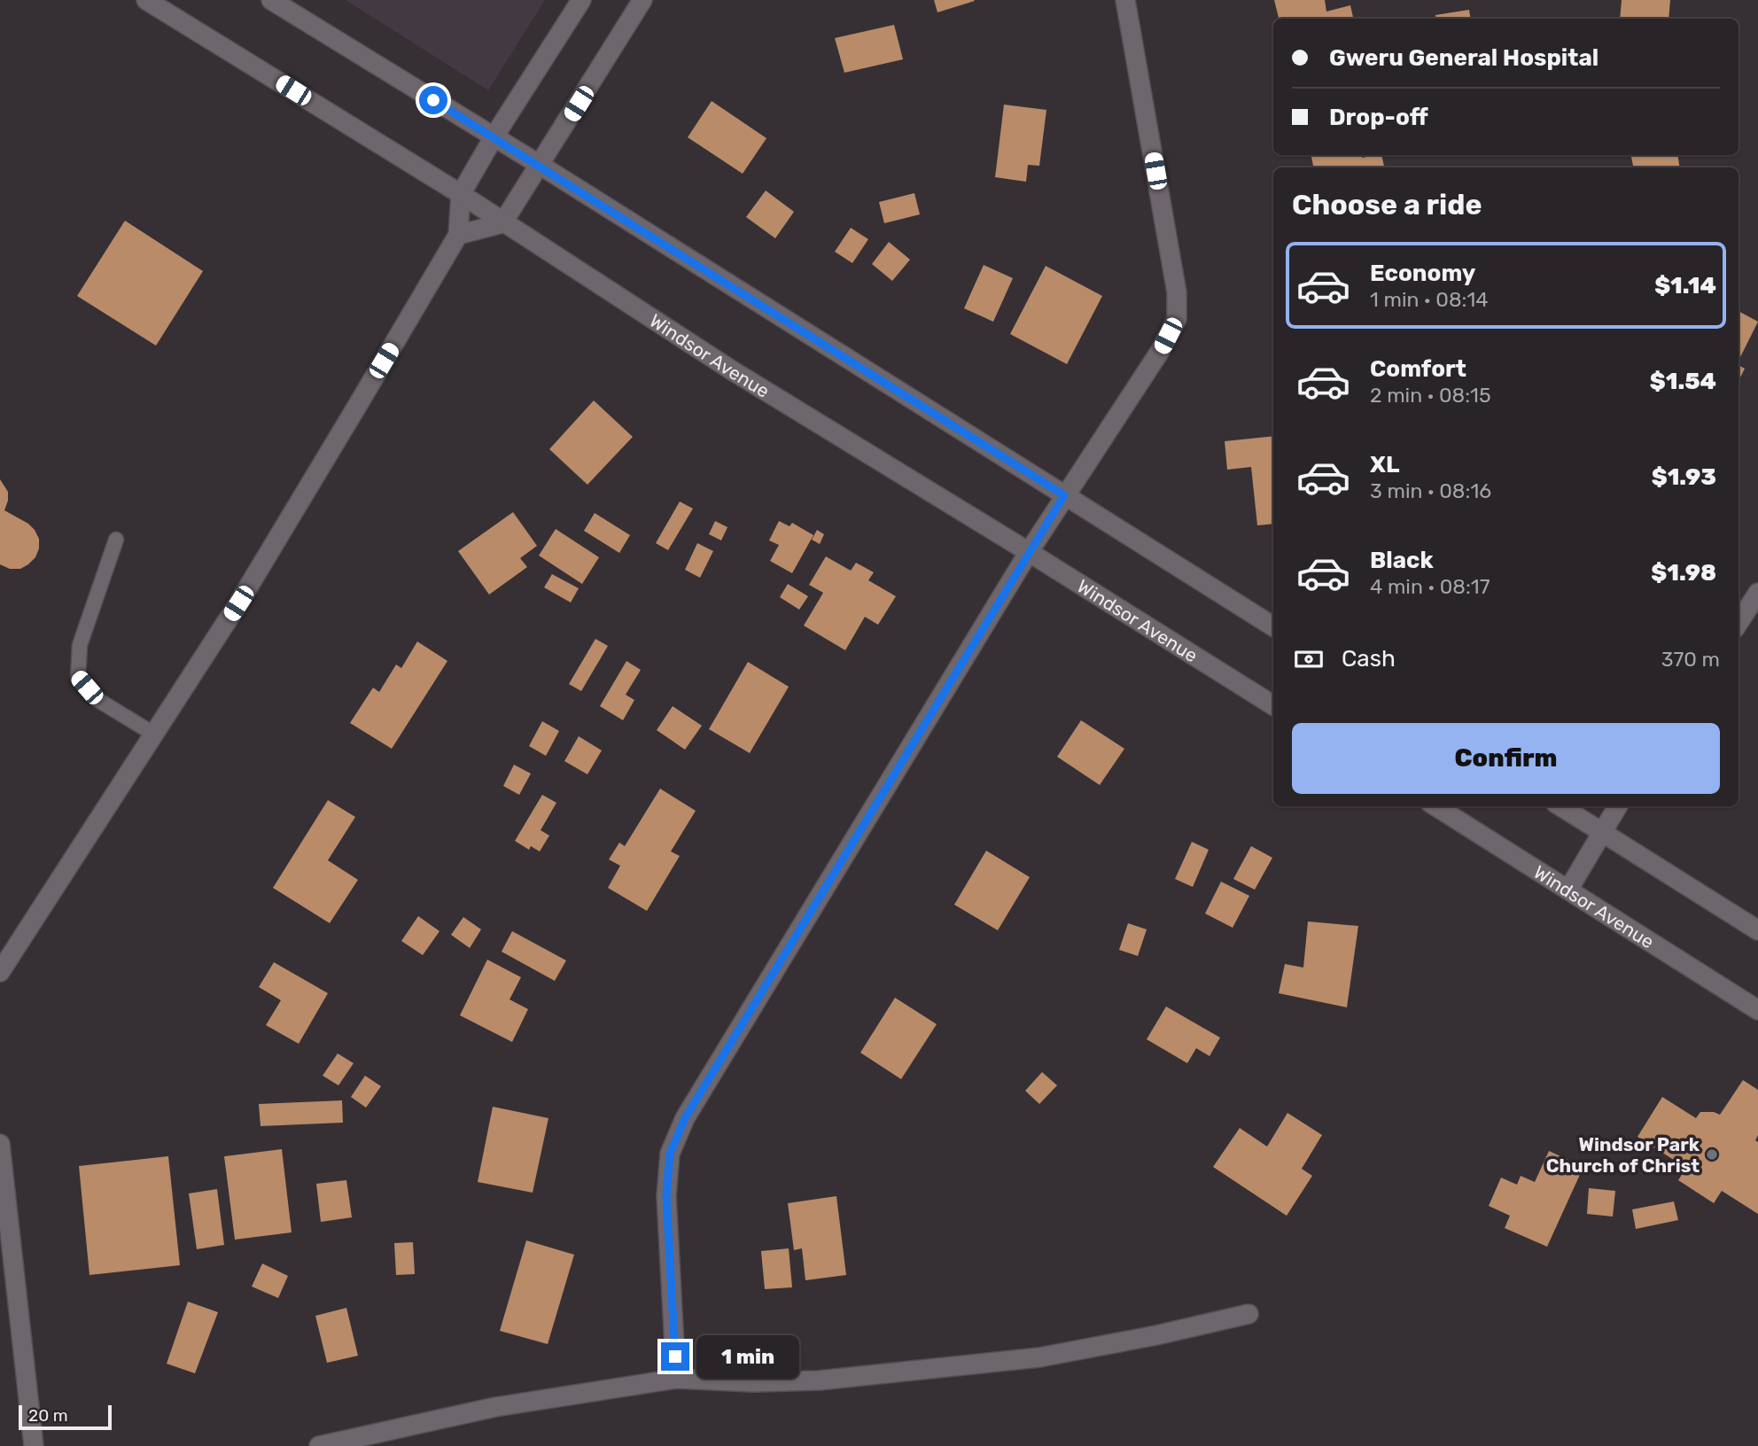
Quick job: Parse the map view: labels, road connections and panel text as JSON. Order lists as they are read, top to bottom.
{
  "streets": {
    "street": ["Windsor Avenue"]
  },
  "places": ["Windsor Park Church of Christ"],
  "scale_bar": "20 m",
  "page": {
    "banner": ["Gweru General Hospital", "Drop-off"],
    "heading": "Choose a ride",
    "list": [
      {
        "name": "Economy",
        "note": "1 min · 08:14",
        "value": "$1.14"
      },
      {
        "name": "Comfort",
        "note": "2 min · 08:15",
        "value": "$1.54"
      },
      {
        "name": "XL",
        "note": "3 min · 08:16",
        "value": "$1.93"
      },
      {
        "name": "Black",
        "note": "4 min · 08:17",
        "value": "$1.98"
      }
    ],
    "pay": ["Cash", "370 m"],
    "buttons": "Confirm",
    "bubble": "1 min",
    "scale": "20 m"
  }
}
